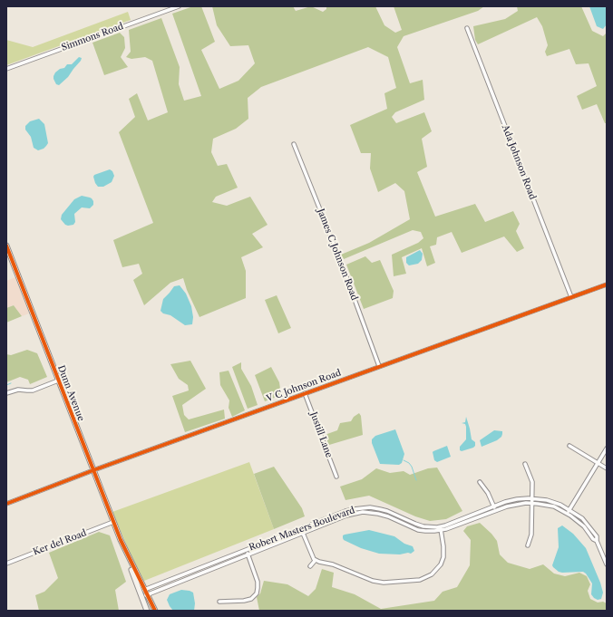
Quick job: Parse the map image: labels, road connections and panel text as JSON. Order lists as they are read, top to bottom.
{
  "streets": {
    "main road": ["Dunn Avenue"],
    "street": [
      "Simmons Road",
      "Ada Johnson Road",
      "James C Johnson Road",
      "V C Johnson Road",
      "Justill Lane",
      "Robert Masters Boulevard",
      "Ker del Road"
    ]
  },
  "crossings": [
    ["Ada Johnson Road", "V C Johnson Road"],
    ["James C Johnson Road", "V C Johnson Road"],
    ["V C Johnson Road", "Dunn Avenue"],
    ["V C Johnson Road", "Justill Lane"],
    ["Dunn Avenue", "Robert Masters Boulevard"],
    ["Dunn Avenue", "Ker del Road"]
  ]
}
